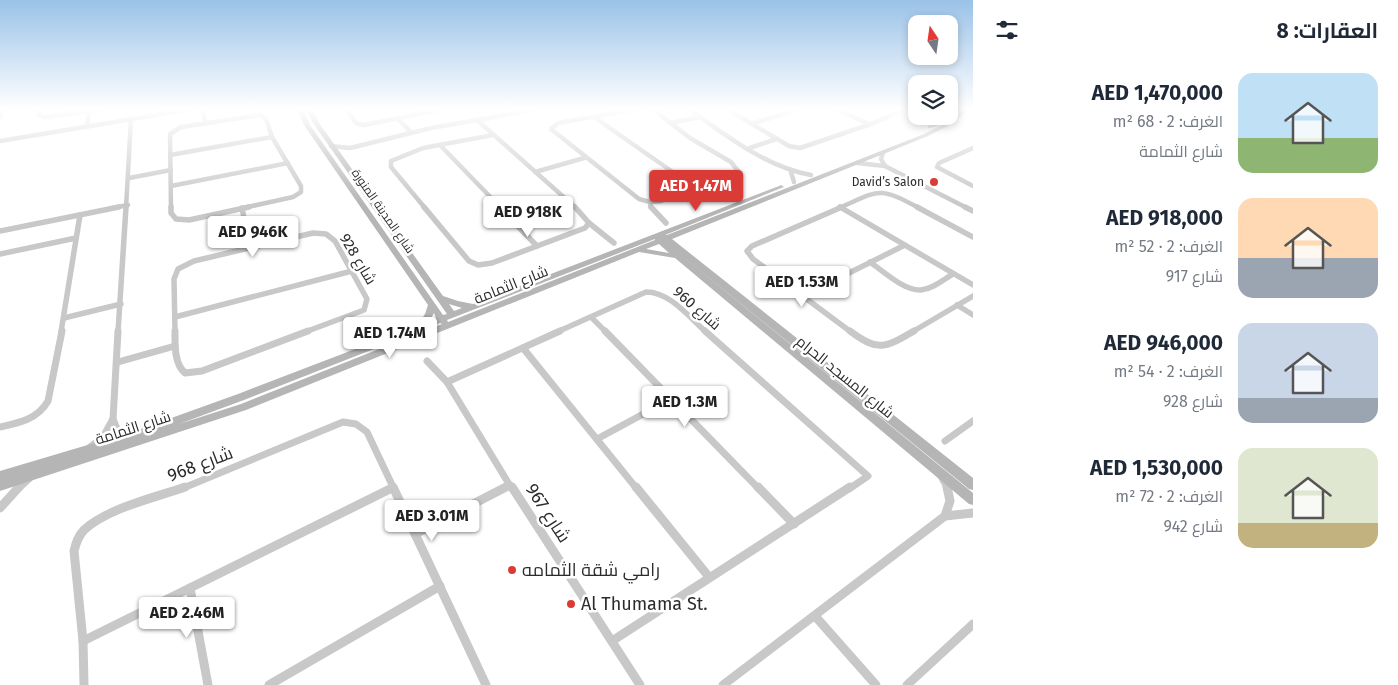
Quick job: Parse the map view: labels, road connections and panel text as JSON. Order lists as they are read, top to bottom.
{
  "streets": {
    "street": [
      "شارع المدينة المنورة",
      "شارع 928",
      "شارع الثمامة",
      "شارع 960",
      "شارع المسجد الحرام",
      "شارع 968",
      "شارع 967"
    ]
  },
  "crossings": [
    ["شارع المدينة المنورة", "شارع الثمامة"],
    ["شارع الثمامة", "شارع المسجد الحرام"],
    ["شارع 960", "شارع 967"]
  ],
  "places": ["David’s Salon", "رامي شقة الثمامه", "Al Thumama St."],
  "north": "top",
  "page": {
    "heading": "العقارات: 8",
    "list": [
      {
        "name": "AED 1,470,000",
        "note": "الغرف: 2 · 68 m² · شارع الثمامة"
      },
      {
        "name": "AED 918,000",
        "note": "الغرف: 2 · 52 m² · شارع 917"
      },
      {
        "name": "AED 946,000",
        "note": "الغرف: 2 · 54 m² · شارع 928"
      },
      {
        "name": "AED 1,530,000",
        "note": "الغرف: 2 · 72 m² · شارع 942"
      }
    ],
    "price": [
      "AED 1.47M",
      "AED 918K",
      "AED 946K",
      "AED 1.53M",
      "AED 1.74M",
      "AED 1.3M",
      "AED 3.01M",
      "AED 2.46M"
    ]
  }
}
